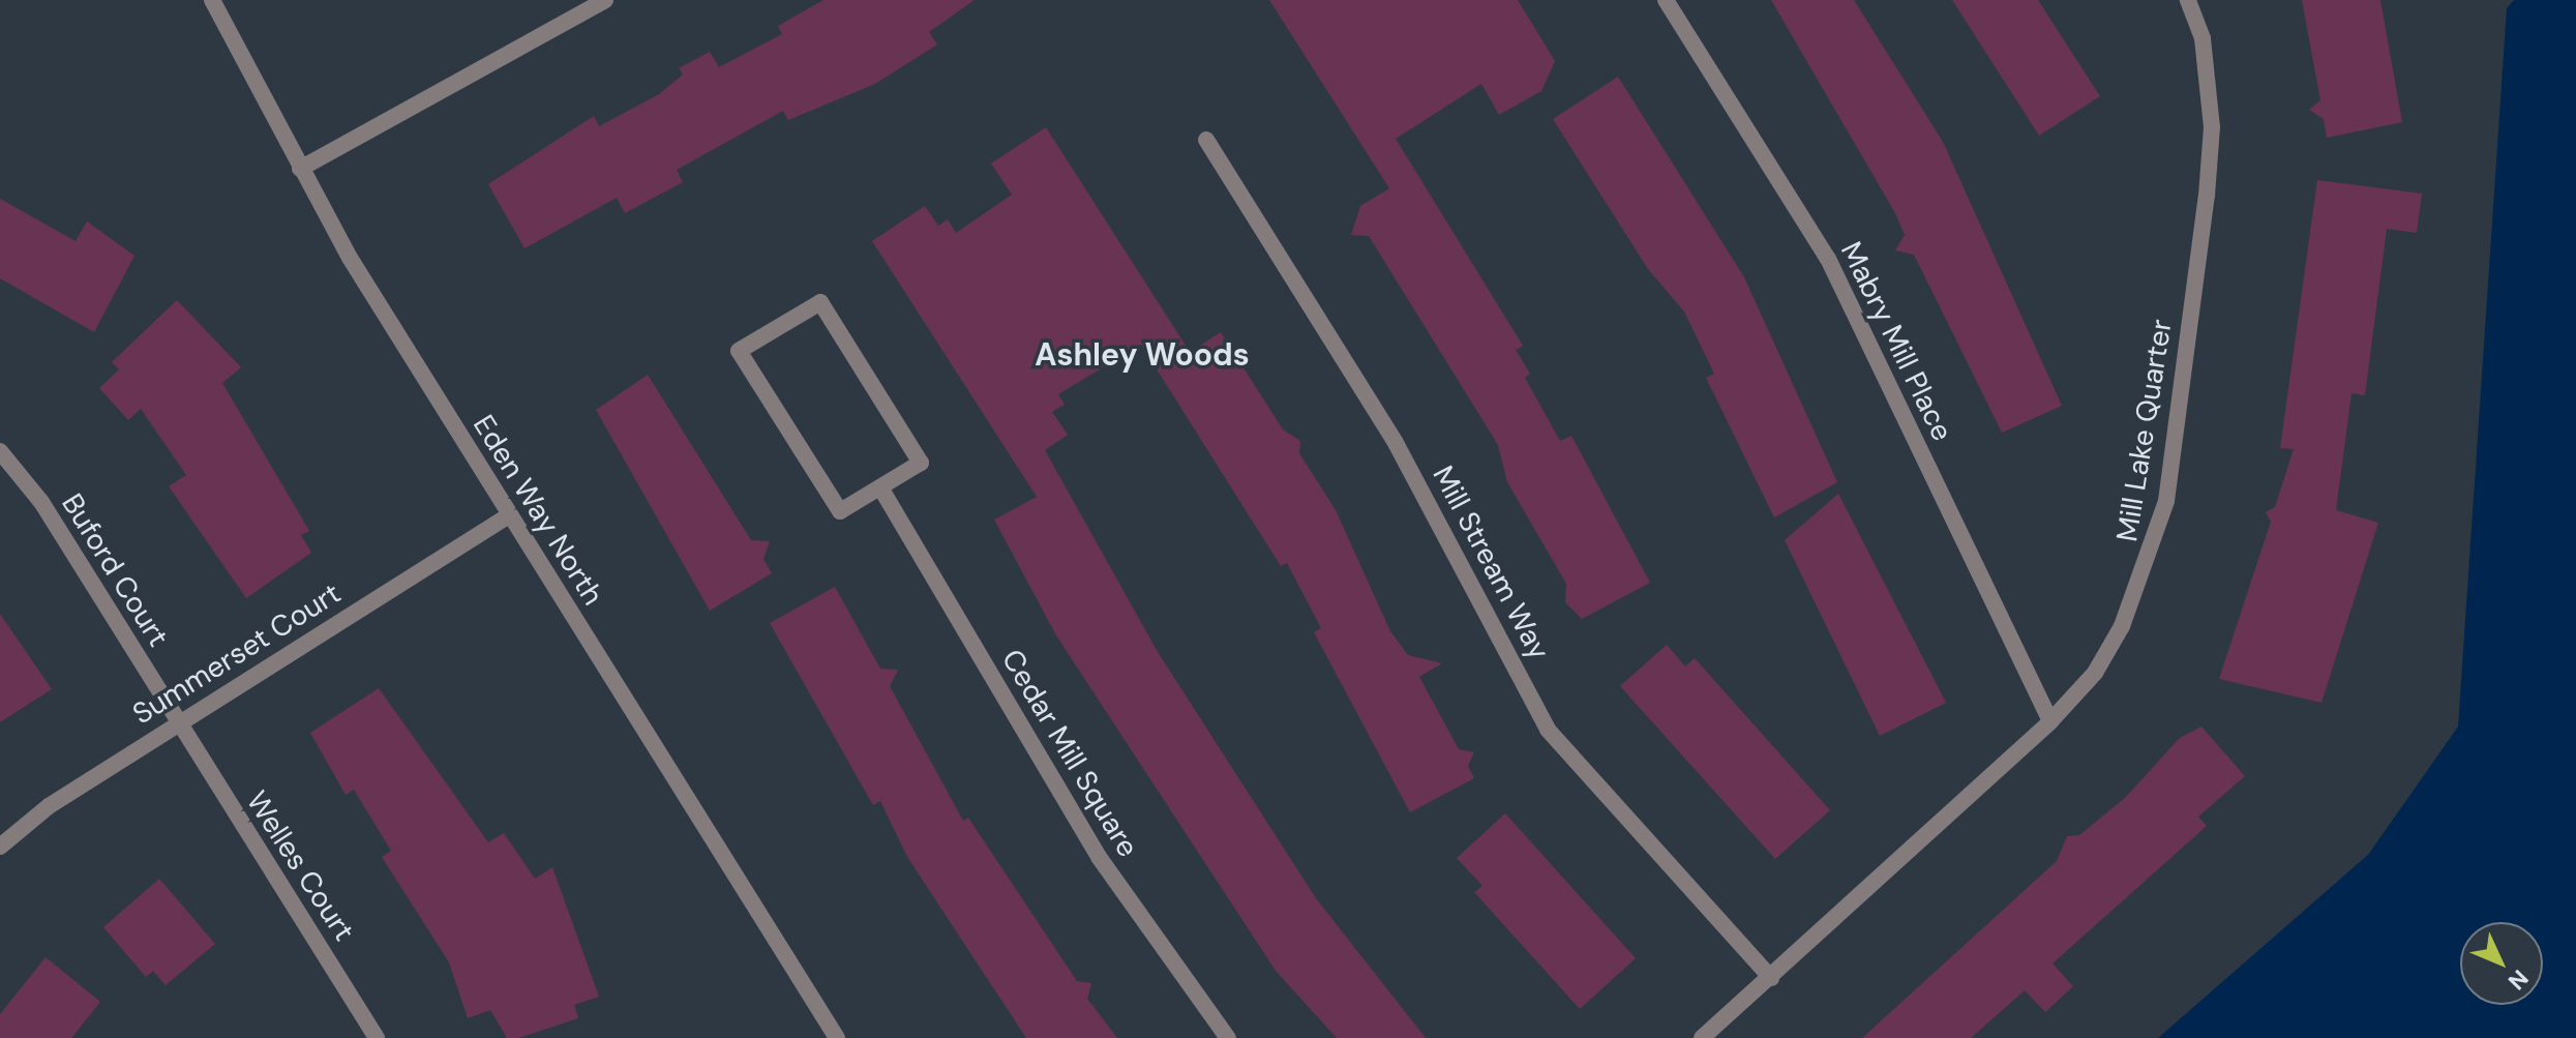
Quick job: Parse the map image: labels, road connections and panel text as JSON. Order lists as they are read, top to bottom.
{
  "streets": {
    "street": [
      "Mabry Mill Place",
      "Mill Lake Quarter",
      "Eden Way North",
      "Mill Stream Way",
      "Buford Court",
      "Summerset Court",
      "Cedar Mill Square",
      "Welles Court"
    ]
  },
  "crossings": [
    ["Mabry Mill Place", "Mill Lake Quarter"],
    ["Mill Lake Quarter", "Mill Stream Way"],
    ["Eden Way North", "Summerset Court"],
    ["Buford Court", "Summerset Court"],
    ["Buford Court", "Welles Court"],
    ["Summerset Court", "Welles Court"]
  ],
  "districts": ["Ashley Woods"],
  "north": "bottom right"
}
